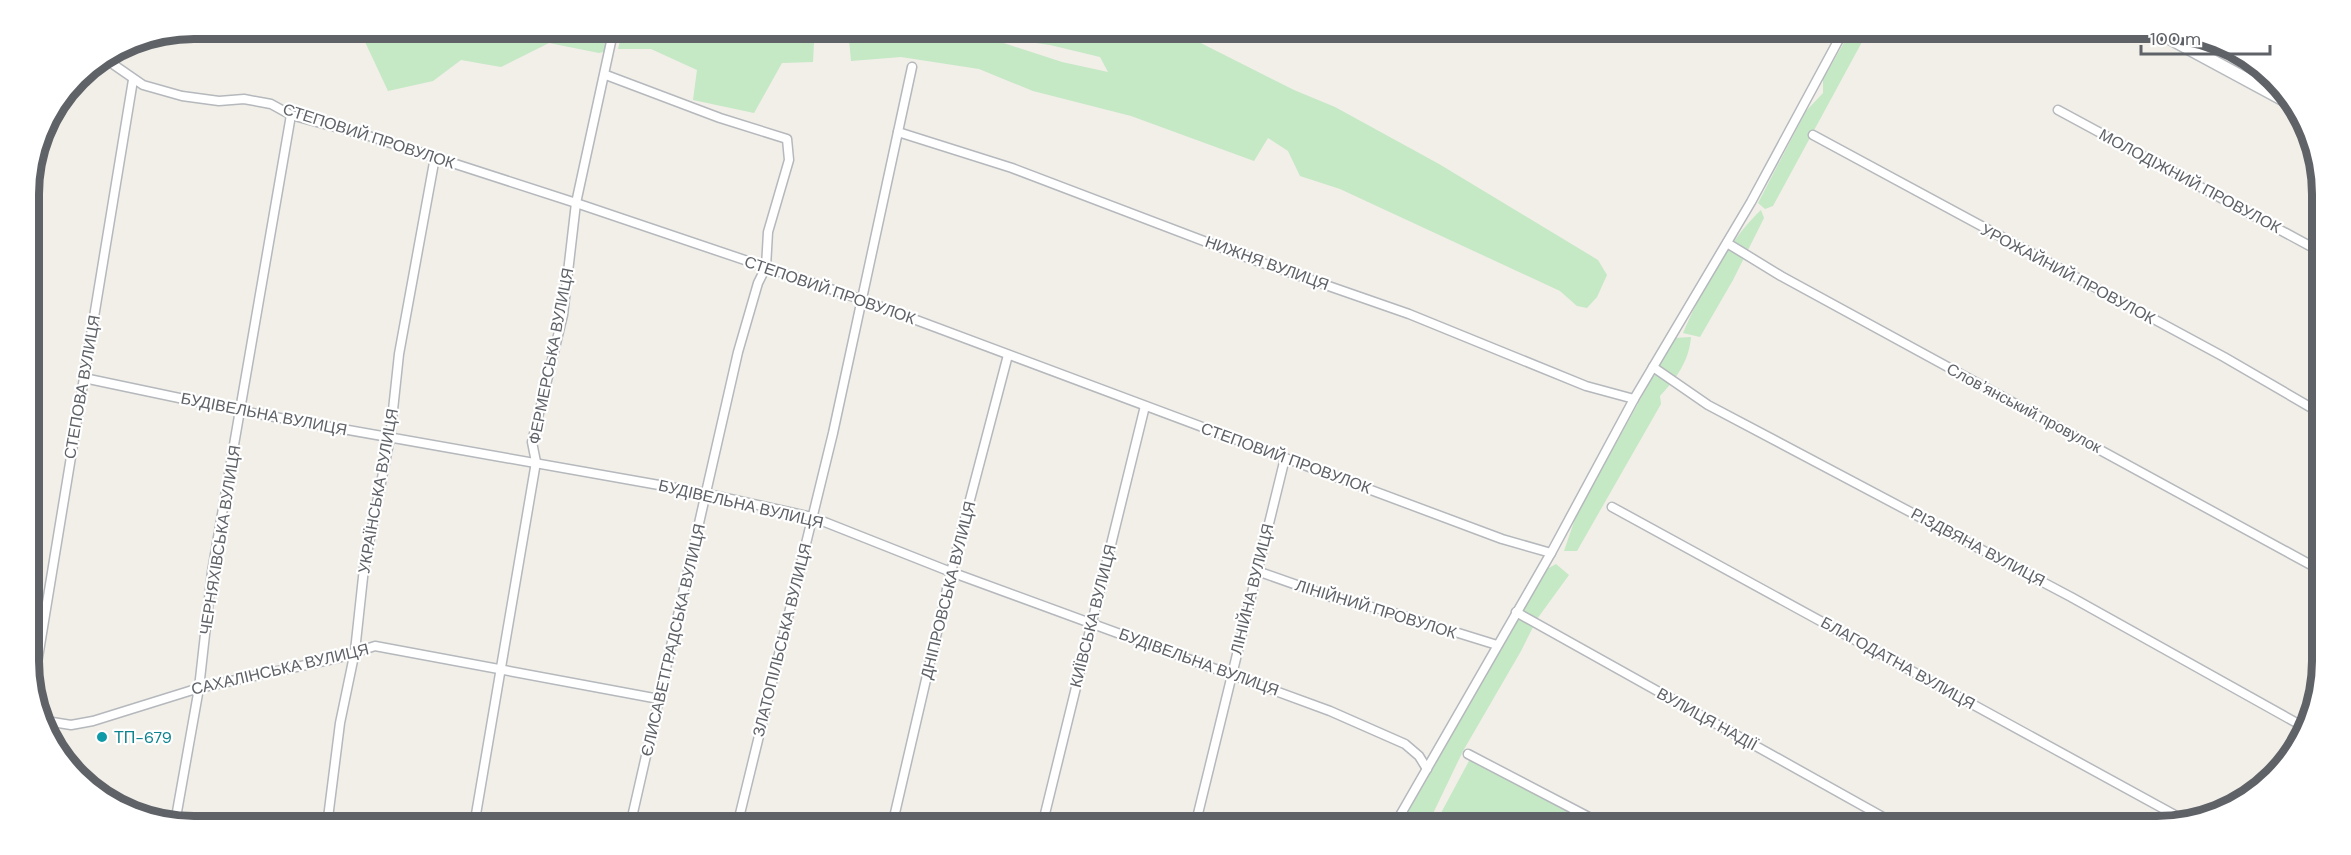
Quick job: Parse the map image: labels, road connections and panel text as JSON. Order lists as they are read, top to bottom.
{
  "streets": {
    "street": [
      "СТЕПОВИЙ ПРОВУЛОК",
      "МОЛОДІЖНИЙ ПРОВУЛОК",
      "НИЖНЯ ВУЛИЦЯ",
      "УРОЖАЙНИЙ ПРОВУЛОК",
      "ФЕРМЕРСЬКА ВУЛИЦЯ",
      "СТЕПОВА ВУЛИЦЯ",
      "Словʼянський провулок",
      "БУДІВЕЛЬНА ВУЛИЦЯ",
      "УКРАЇНСЬКА ВУЛИЦЯ",
      "ЧЕРНЯХІВСЬКА ВУЛИЦЯ",
      "РІЗДВЯНА ВУЛИЦЯ",
      "ЛІНІЙНА ВУЛИЦЯ",
      "ДНІПРОВСЬКА ВУЛИЦЯ",
      "ЛІНІЙНИЙ ПРОВУЛОК",
      "КИЇВСЬКА ВУЛИЦЯ",
      "ЄЛИСАВЕТГРАДСЬКА ВУЛИЦЯ",
      "ЗЛАТОПІЛЬСЬКА ВУЛИЦЯ",
      "БЛАГОДАТНА ВУЛИЦЯ",
      "САХАЛІНСЬКА ВУЛИЦЯ",
      "ВУЛИЦЯ НАДІЇ"
    ]
  },
  "crossings": [
    ["СТЕПОВИЙ ПРОВУЛОК", "ФЕРМЕРСЬКА ВУЛИЦЯ"],
    ["СТЕПОВИЙ ПРОВУЛОК", "СТЕПОВА ВУЛИЦЯ"],
    ["СТЕПОВИЙ ПРОВУЛОК", "УКРАЇНСЬКА ВУЛИЦЯ"],
    ["СТЕПОВИЙ ПРОВУЛОК", "ЧЕРНЯХІВСЬКА ВУЛИЦЯ"],
    ["СТЕПОВИЙ ПРОВУЛОК", "ЛІНІЙНА ВУЛИЦЯ"],
    ["СТЕПОВИЙ ПРОВУЛОК", "ДНІПРОВСЬКА ВУЛИЦЯ"],
    ["СТЕПОВИЙ ПРОВУЛОК", "КИЇВСЬКА ВУЛИЦЯ"],
    ["СТЕПОВИЙ ПРОВУЛОК", "ЄЛИСАВЕТГРАДСЬКА ВУЛИЦЯ"],
    ["СТЕПОВИЙ ПРОВУЛОК", "ЗЛАТОПІЛЬСЬКА ВУЛИЦЯ"],
    ["НИЖНЯ ВУЛИЦЯ", "ЗЛАТОПІЛЬСЬКА ВУЛИЦЯ"],
    ["ФЕРМЕРСЬКА ВУЛИЦЯ", "БУДІВЕЛЬНА ВУЛИЦЯ"],
    ["ФЕРМЕРСЬКА ВУЛИЦЯ", "ЄЛИСАВЕТГРАДСЬКА ВУЛИЦЯ"],
    ["ФЕРМЕРСЬКА ВУЛИЦЯ", "САХАЛІНСЬКА ВУЛИЦЯ"],
    ["СТЕПОВА ВУЛИЦЯ", "БУДІВЕЛЬНА ВУЛИЦЯ"],
    ["БУДІВЕЛЬНА ВУЛИЦЯ", "УКРАЇНСЬКА ВУЛИЦЯ"],
    ["БУДІВЕЛЬНА ВУЛИЦЯ", "ЧЕРНЯХІВСЬКА ВУЛИЦЯ"],
    ["БУДІВЕЛЬНА ВУЛИЦЯ", "ЛІНІЙНА ВУЛИЦЯ"],
    ["БУДІВЕЛЬНА ВУЛИЦЯ", "ДНІПРОВСЬКА ВУЛИЦЯ"],
    ["БУДІВЕЛЬНА ВУЛИЦЯ", "КИЇВСЬКА ВУЛИЦЯ"],
    ["БУДІВЕЛЬНА ВУЛИЦЯ", "ЄЛИСАВЕТГРАДСЬКА ВУЛИЦЯ"],
    ["БУДІВЕЛЬНА ВУЛИЦЯ", "ЗЛАТОПІЛЬСЬКА ВУЛИЦЯ"],
    ["УКРАЇНСЬКА ВУЛИЦЯ", "САХАЛІНСЬКА ВУЛИЦЯ"],
    ["ЧЕРНЯХІВСЬКА ВУЛИЦЯ", "САХАЛІНСЬКА ВУЛИЦЯ"],
    ["ЛІНІЙНА ВУЛИЦЯ", "ЛІНІЙНИЙ ПРОВУЛОК"],
    ["ЄЛИСАВЕТГРАДСЬКА ВУЛИЦЯ", "САХАЛІНСЬКА ВУЛИЦЯ"]
  ],
  "places": ["ТП-679"],
  "scale_bar": "100 m"
}
